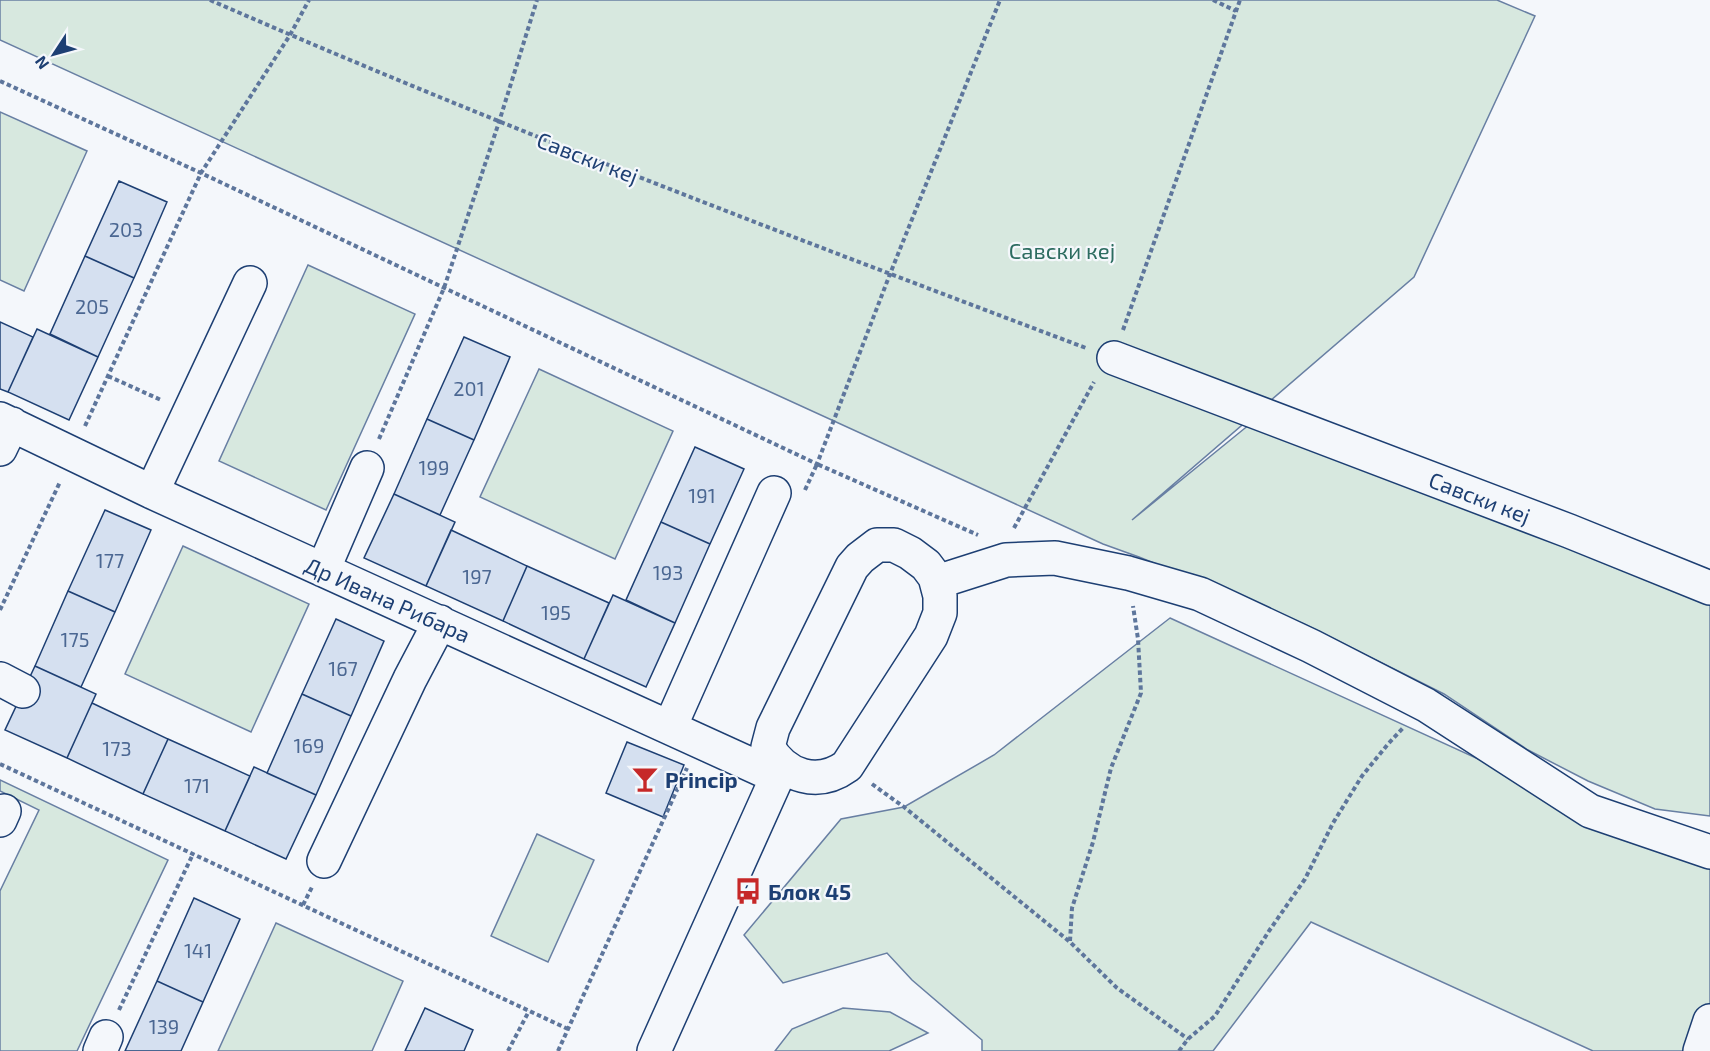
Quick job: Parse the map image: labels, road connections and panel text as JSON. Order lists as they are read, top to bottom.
{
  "streets": {
    "street": ["Савски кеј", "Др Ивана Рибара"]
  },
  "parks": ["Савски кеј"],
  "places": {
    "bar": ["Princip"],
    "bus stop": ["Блок 45"]
  },
  "house_numbers": [
    "203",
    "205",
    "201",
    "199",
    "191",
    "177",
    "193",
    "197",
    "195",
    "175",
    "167",
    "169",
    "173",
    "171",
    "141",
    "139"
  ],
  "north": "bottom left"
}
